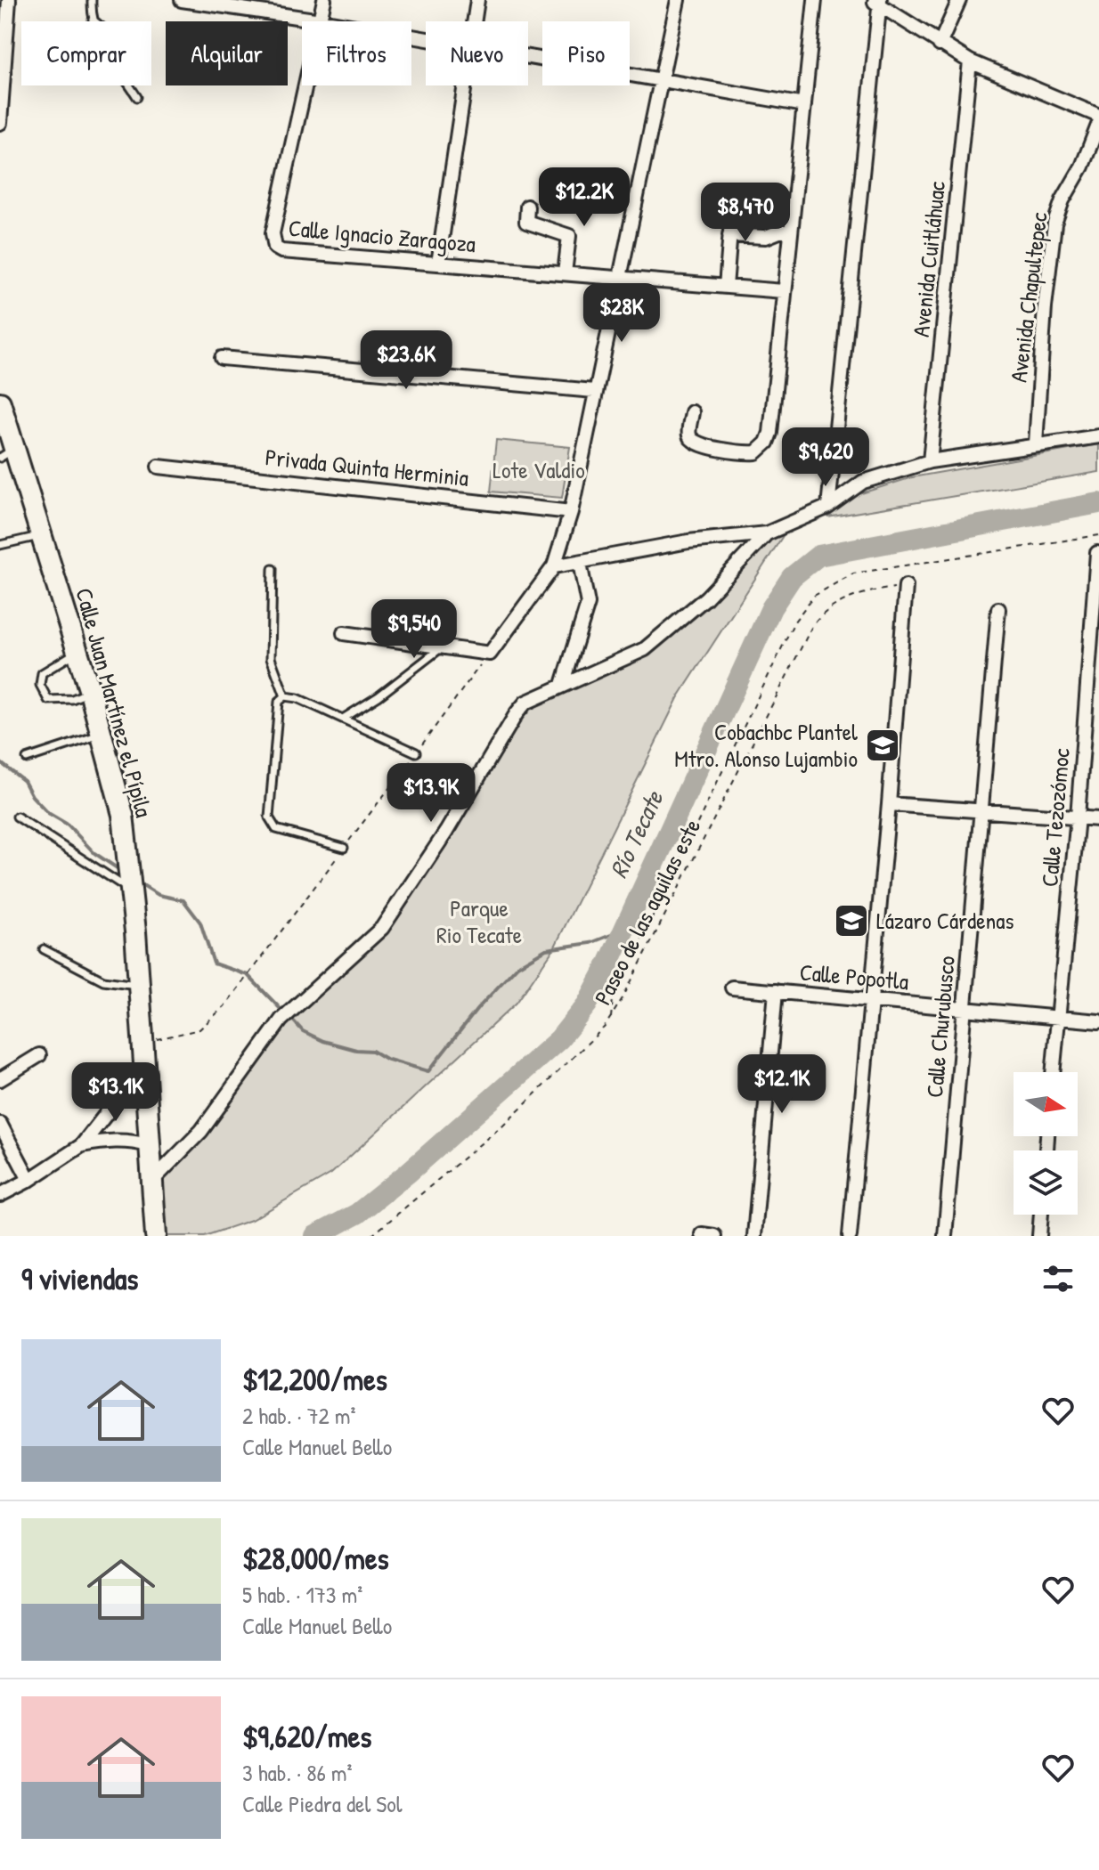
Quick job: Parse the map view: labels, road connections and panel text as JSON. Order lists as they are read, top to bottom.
{
  "streets": {
    "main road": ["Calle Juan Martínez el Pípila"],
    "street": [
      "Calle Ignacio Zaragoza",
      "Avenida Cuitláhuac",
      "Avenida Chapultepec",
      "Privada Quinta Herminia",
      "Calle Tezozómoc",
      "Calle Popotla",
      "Calle Churubusco"
    ],
    "path": ["Paseo de las aguilas este"]
  },
  "crossings": [
    ["Calle Tezozómoc", "Calle Popotla"],
    ["Calle Popotla", "Calle Churubusco"]
  ],
  "water": ["Río Tecate"],
  "parks": ["Lote Valdio", "Parque Rio Tecate"],
  "places": {
    "school or university": ["Cobachbc Plantel Mtro. Alonso Lujambio", "Lázaro Cárdenas"]
  },
  "north": "right",
  "page": {
    "chip": [
      "Comprar",
      "Alquilar",
      "Filtros",
      "Nuevo",
      "Piso"
    ],
    "price": [
      "$12.2K",
      "$8,470",
      "$28K",
      "$23.6K",
      "$9,620",
      "$9,540",
      "$13.9K",
      "$12.1K",
      "$13.1K"
    ],
    "heading": "9 viviendas",
    "list": [
      {
        "name": "$12,200/mes",
        "note": "2 hab. · 72 m² · Calle Manuel Bello"
      },
      {
        "name": "$28,000/mes",
        "note": "5 hab. · 173 m² · Calle Manuel Bello"
      },
      {
        "name": "$9,620/mes",
        "note": "3 hab. · 86 m² · Calle Piedra del Sol"
      }
    ]
  }
}
